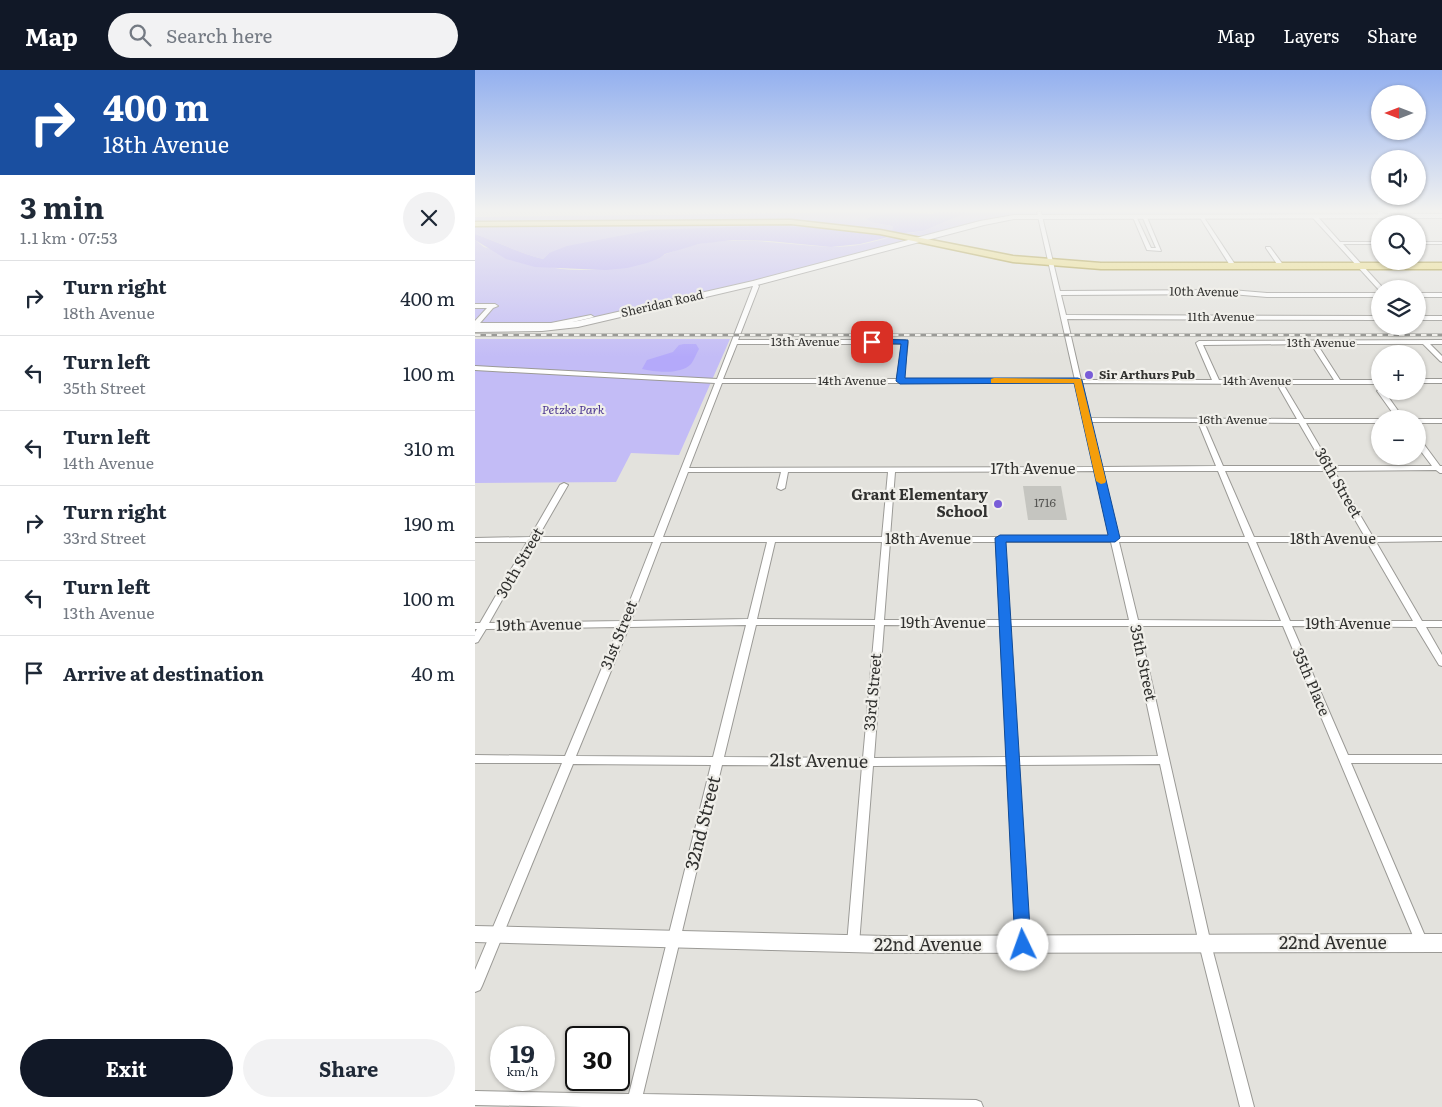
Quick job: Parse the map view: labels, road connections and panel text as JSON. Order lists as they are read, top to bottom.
{
  "streets": {
    "main road": ["Sheridan Road"],
    "street": [
      "10th Avenue",
      "11th Avenue",
      "13th Avenue",
      "14th Avenue",
      "16th Avenue",
      "17th Avenue",
      "36th Street",
      "18th Avenue",
      "30th Street",
      "19th Avenue",
      "31st Street",
      "35th Street",
      "35th Place",
      "33rd Street",
      "21st Avenue",
      "32nd Street",
      "22nd Avenue"
    ]
  },
  "crossings": [
    ["10th Avenue", "35th Street"],
    ["Sheridan Road", "31st Street"],
    ["Sheridan Road", "35th Street"],
    ["11th Avenue", "35th Street"],
    ["13th Avenue", "14th Avenue"],
    ["13th Avenue", "31st Street"],
    ["14th Avenue", "36th Street"],
    ["14th Avenue", "31st Street"],
    ["14th Avenue", "35th Street"],
    ["16th Avenue", "36th Street"],
    ["16th Avenue", "35th Street"],
    ["16th Avenue", "35th Place"],
    ["17th Avenue", "36th Street"],
    ["17th Avenue", "31st Street"],
    ["17th Avenue", "35th Street"],
    ["17th Avenue", "35th Place"],
    ["17th Avenue", "33rd Street"],
    ["36th Street", "18th Avenue"],
    ["36th Street", "19th Avenue"],
    ["18th Avenue", "30th Street"],
    ["18th Avenue", "31st Street"],
    ["18th Avenue", "35th Street"],
    ["18th Avenue", "35th Place"],
    ["18th Avenue", "33rd Street"],
    ["18th Avenue", "32nd Street"],
    ["30th Street", "19th Avenue"],
    ["19th Avenue", "31st Street"],
    ["19th Avenue", "35th Street"],
    ["19th Avenue", "35th Place"],
    ["19th Avenue", "33rd Street"],
    ["19th Avenue", "32nd Street"],
    ["31st Street", "21st Avenue"],
    ["31st Street", "22nd Avenue"],
    ["35th Street", "21st Avenue"],
    ["35th Street", "22nd Avenue"],
    ["35th Place", "22nd Avenue"],
    ["33rd Street", "21st Avenue"],
    ["33rd Street", "22nd Avenue"],
    ["21st Avenue", "32nd Street"],
    ["32nd Street", "22nd Avenue"]
  ],
  "parks": ["Petzke Park"],
  "places": ["Sir Arthurs Pub", "Grant Elementary School"],
  "house_numbers": ["1716"],
  "north": "left",
  "page": {
    "header": "Map",
    "search": "Search here",
    "nav": ["Map", "Layers", "Share"],
    "turn": ["400 m", "18th Avenue"],
    "map_buttons": ["+", "−"],
    "heading": ["3 min", "1.1 km · 07:53"],
    "list": [
      {
        "name": "Turn right",
        "note": "18th Avenue",
        "value": "400 m"
      },
      {
        "name": "Turn left",
        "note": "35th Street",
        "value": "100 m"
      },
      {
        "name": "Turn left",
        "note": "14th Avenue",
        "value": "310 m"
      },
      {
        "name": "Turn right",
        "note": "33rd Street",
        "value": "190 m"
      },
      {
        "name": "Turn left",
        "note": "13th Avenue",
        "value": "100 m"
      },
      {
        "name": "Arrive at destination",
        "value": "40 m"
      }
    ],
    "speed": "19 km/h",
    "limit": "30",
    "buttons": ["Exit", "Share"]
  }
}
